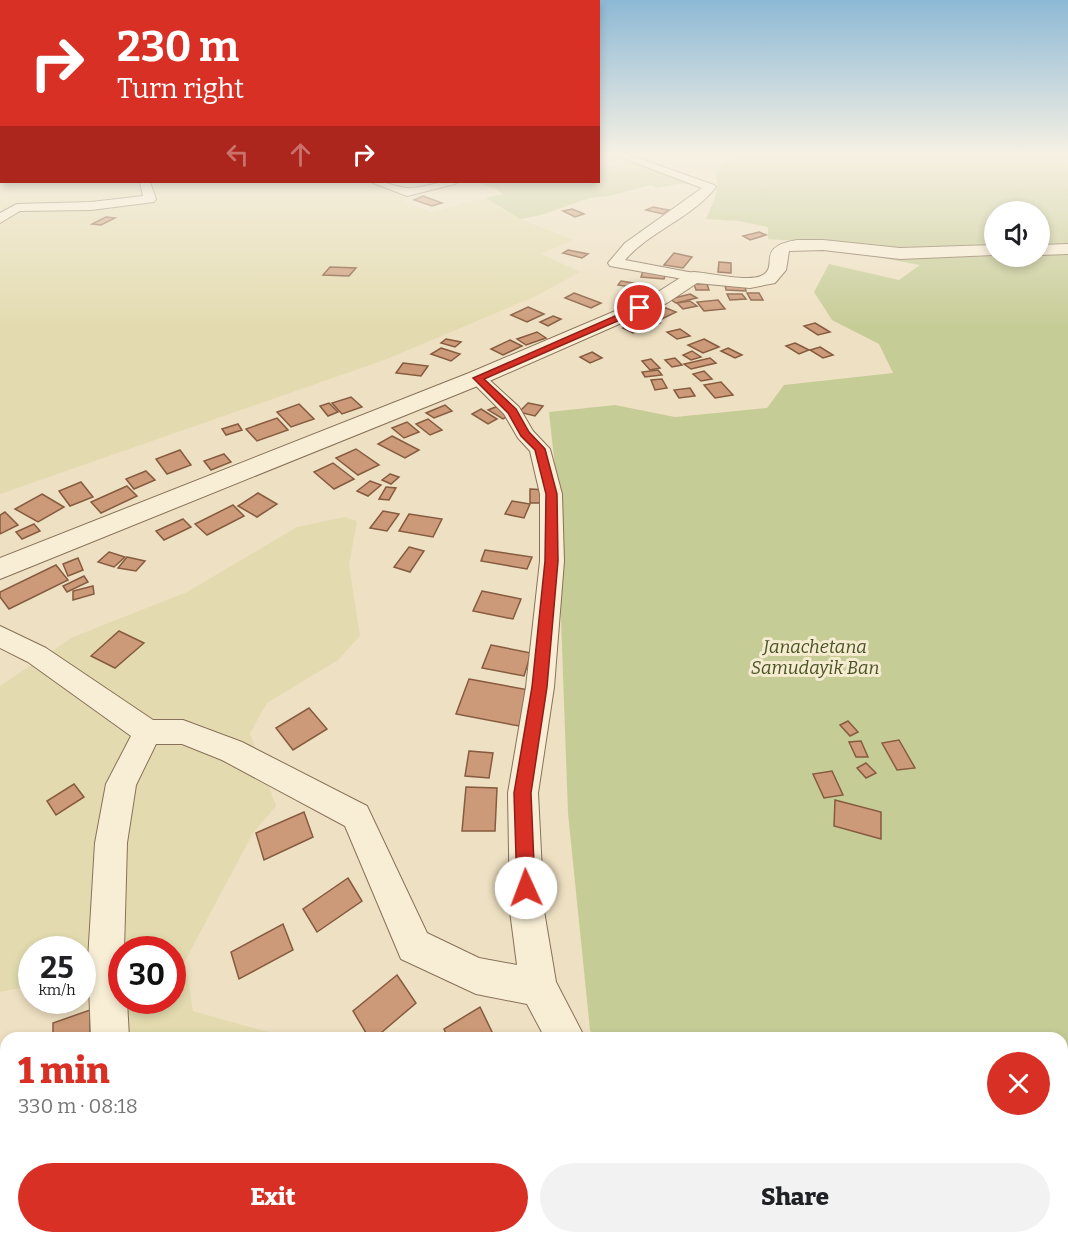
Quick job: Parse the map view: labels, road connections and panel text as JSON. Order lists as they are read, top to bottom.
{
  "parks": ["Janachetana Samudayik Ban"],
  "page": {
    "turn": ["230 m", "Turn right"],
    "speed": "25 km/h",
    "limit": "30",
    "heading": ["1 min", "330 m · 08:18"],
    "buttons": ["Exit", "Share"]
  }
}
